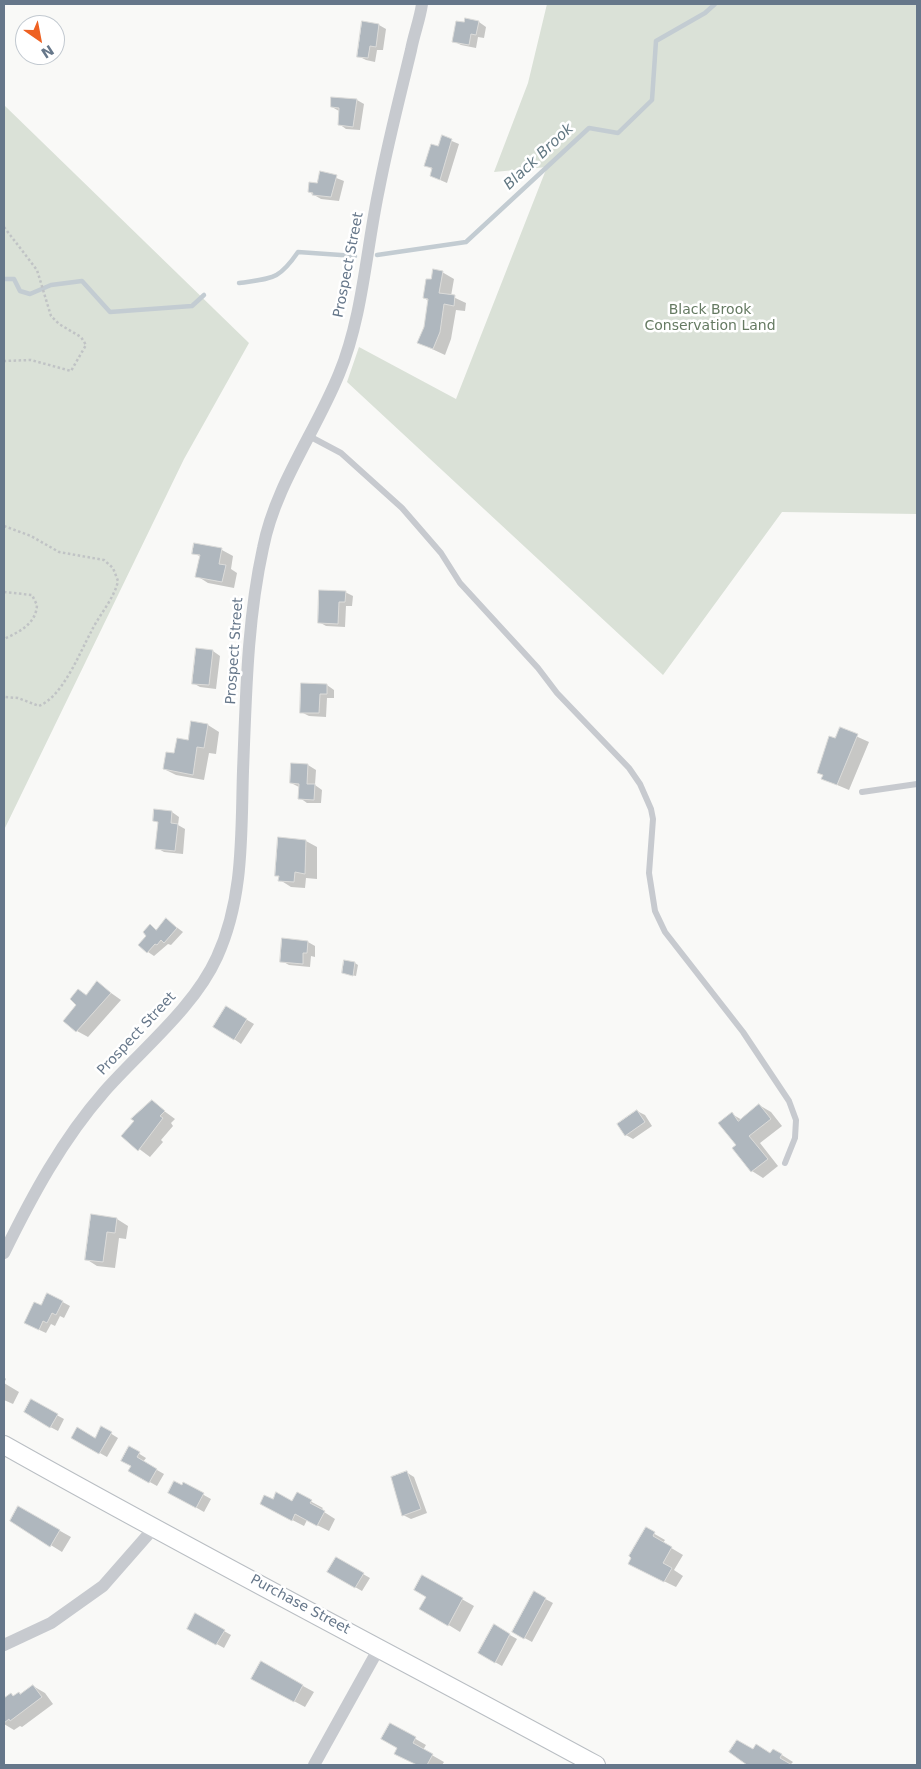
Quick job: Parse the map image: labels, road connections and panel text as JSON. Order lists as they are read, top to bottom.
{
  "streets": {
    "street": ["Prospect Street", "Purchase Street"]
  },
  "water": ["Black Brook"],
  "parks": ["Black Brook Conservation Land"],
  "north": "bottom right"
}
